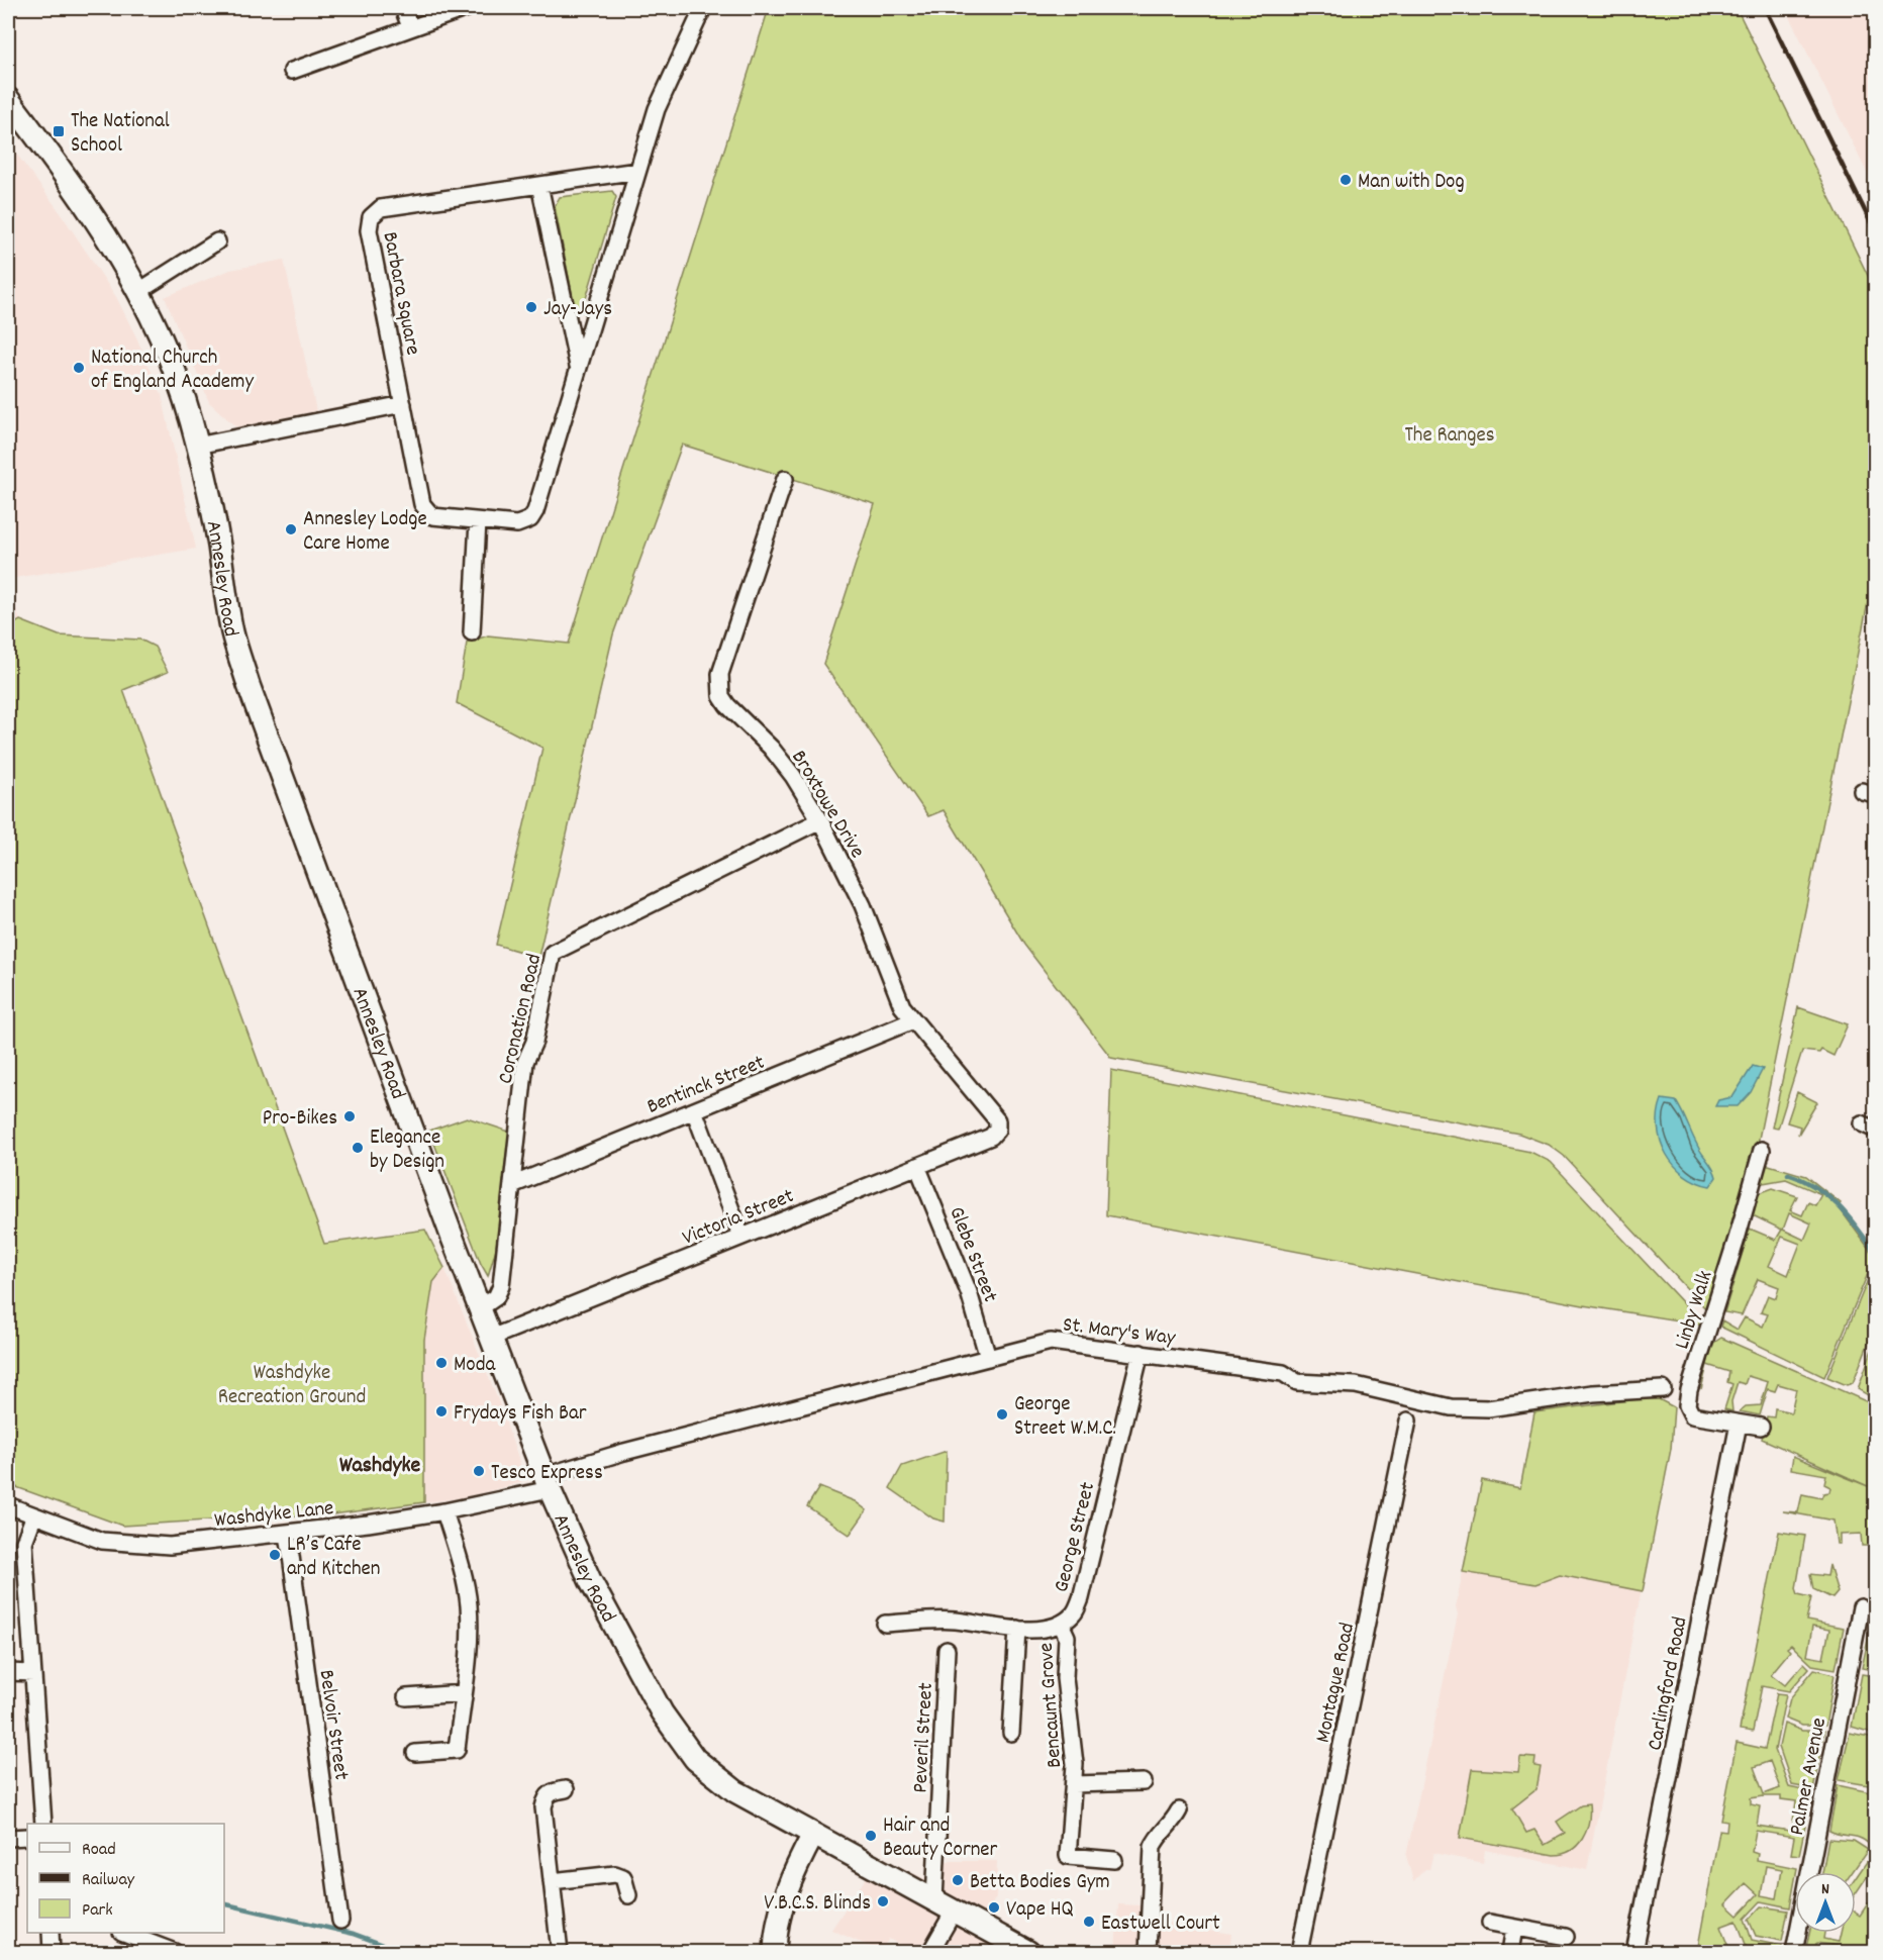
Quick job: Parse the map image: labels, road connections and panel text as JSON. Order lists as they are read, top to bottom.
{
  "streets": {
    "street": [
      "Barbara Square",
      "Annesley Road",
      "Broxtowe Drive",
      "Coronation Road",
      "Bentinck Street",
      "Victoria Street",
      "Glebe Street",
      "Linby Walk",
      "St. Mary's Way",
      "Washdyke Lane",
      "George Street",
      "Montague Road",
      "Carlingford Road",
      "Bencaunt Grove",
      "Belvoir Street",
      "Peveril Street",
      "Palmer Avenue"
    ]
  },
  "crossings": [
    ["Annesley Road", "Coronation Road"],
    ["Annesley Road", "Victoria Street"],
    ["Annesley Road", "St. Mary's Way"],
    ["Annesley Road", "Washdyke Lane"],
    ["Annesley Road", "Peveril Street"],
    ["Broxtowe Drive", "Coronation Road"],
    ["Broxtowe Drive", "Bentinck Street"],
    ["Broxtowe Drive", "Victoria Street"],
    ["Coronation Road", "Bentinck Street"],
    ["Victoria Street", "Glebe Street"],
    ["Glebe Street", "St. Mary's Way"],
    ["Linby Walk", "St. Mary's Way"],
    ["St. Mary's Way", "Washdyke Lane"],
    ["St. Mary's Way", "George Street"],
    ["Washdyke Lane", "Belvoir Street"],
    ["George Street", "Bencaunt Grove"]
  ],
  "districts": ["Washdyke"],
  "parks": ["The Ranges", "Washdyke Recreation Ground"],
  "places": {
    "transit": ["The National School"],
    "other": [
      "Man with Dog",
      "Jay-Jays",
      "National Church of England Academy",
      "Annesley Lodge Care Home",
      "Pro-Bikes",
      "Elegance by Design",
      "Moda",
      "Frydays Fish Bar",
      "George Street W.M.C.",
      "Tesco Express",
      "LR’s Cafe and Kitchen",
      "Hair and Beauty Corner",
      "Betta Bodies Gym",
      "V.B.C.S. Blinds",
      "Vape HQ",
      "Eastwell Court"
    ]
  },
  "legend": ["Road", "Railway", "Park"],
  "north": "top"
}
